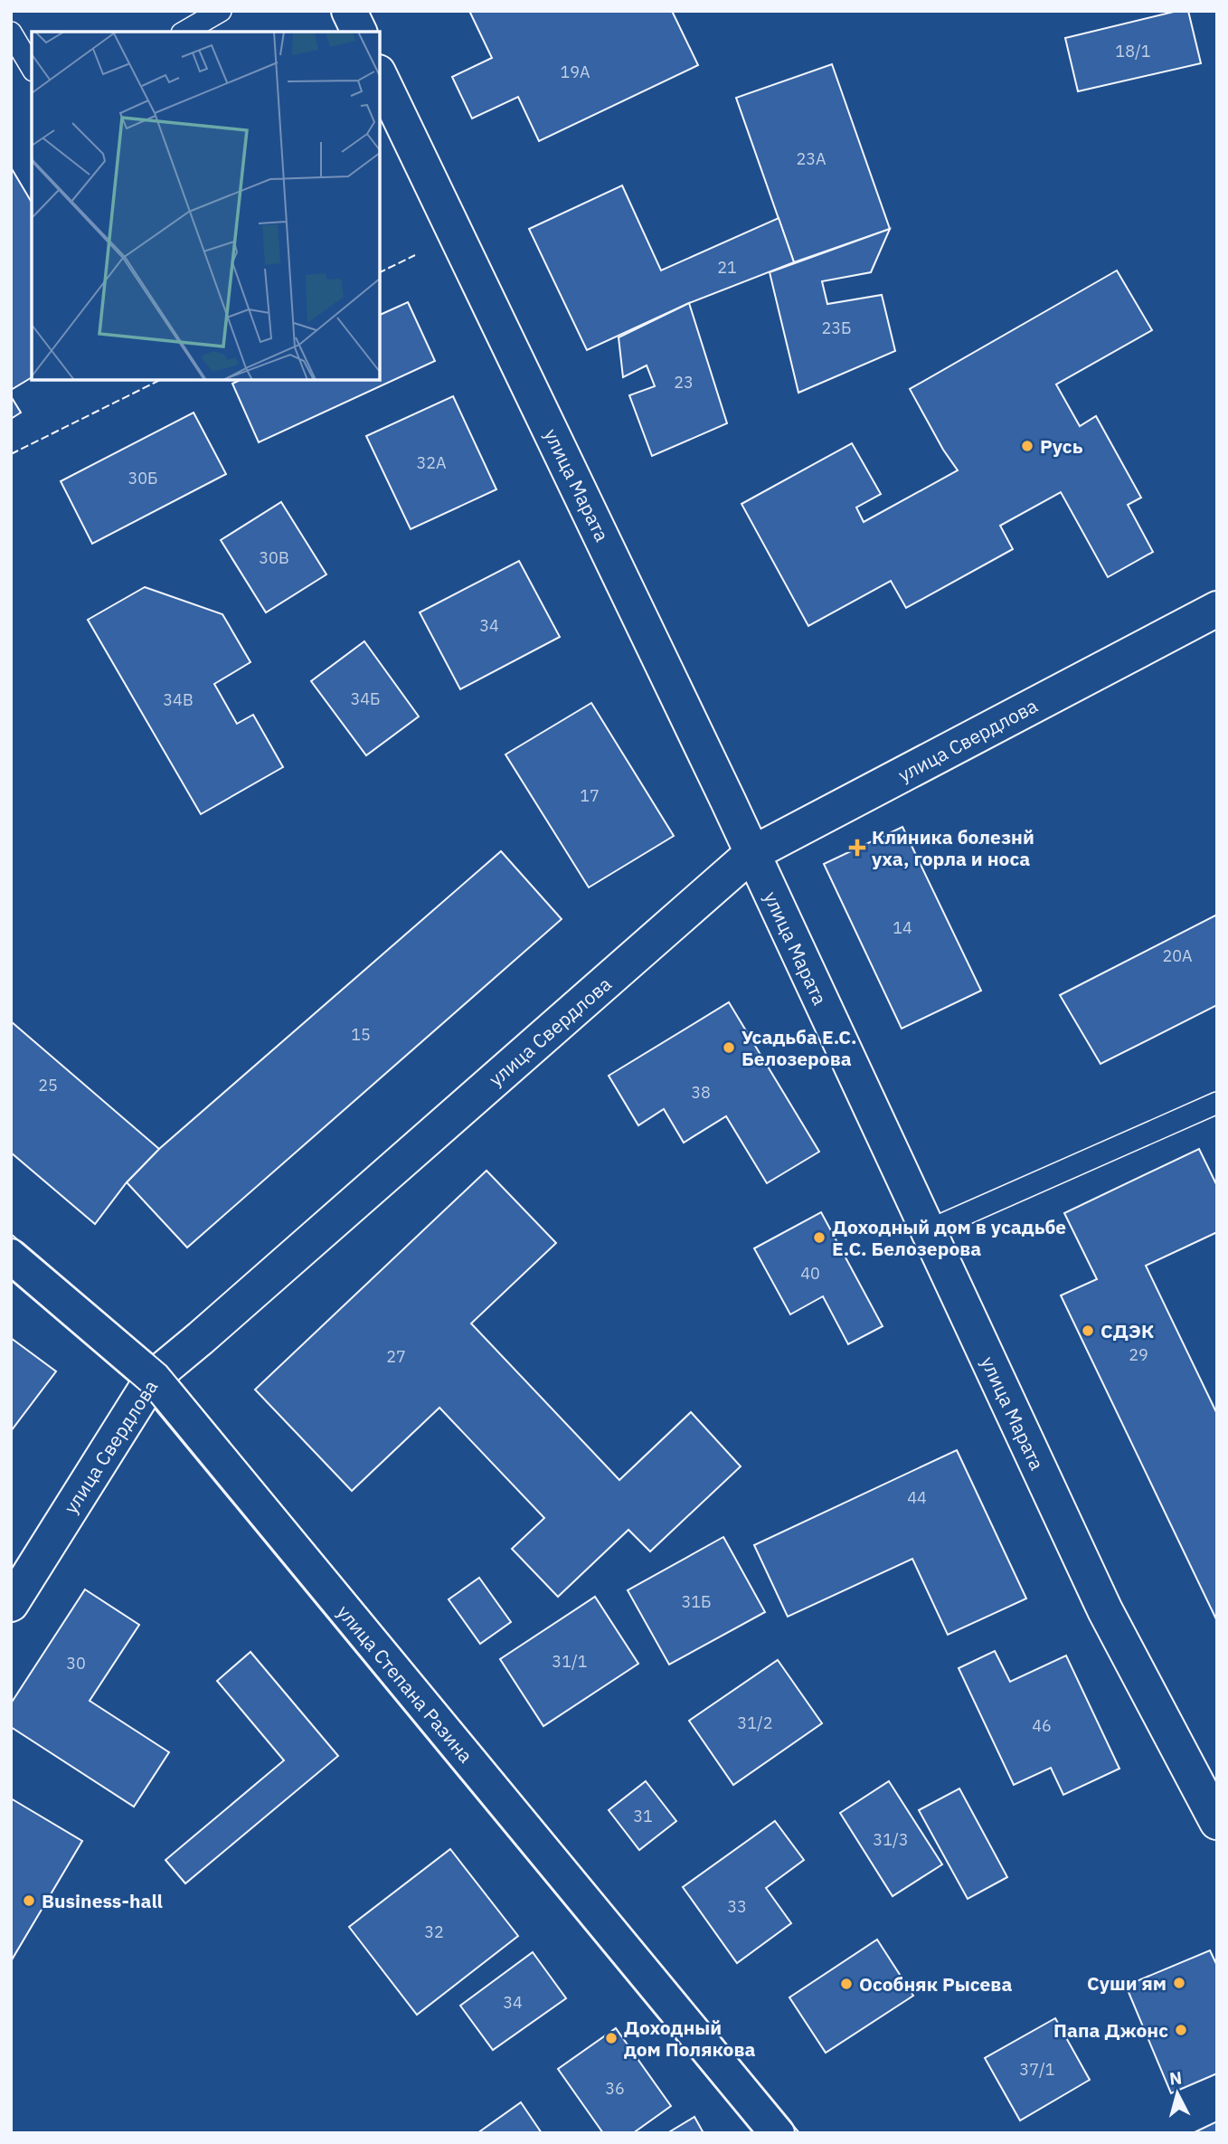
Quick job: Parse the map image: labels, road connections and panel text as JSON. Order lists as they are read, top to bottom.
{
  "streets": {
    "street": ["улица Марата", "улица Свердлова", "улица Степана Разина"]
  },
  "crossings": [
    ["улица Марата", "улица Свердлова"],
    ["улица Свердлова", "улица Степана Разина"]
  ],
  "places": {
    "other": [
      "Русь",
      "Усадьба Е.С. Белозерова",
      "Доходный дом в усадьбе Е.С. Белозерова",
      "СДЭК",
      "Business-hall",
      "Суши ям",
      "Особняк Рысева",
      "Папа Джонс",
      "Доходный дом Полякова"
    ],
    "health": ["Клиника болезнй уха, горла и носа"]
  },
  "house_numbers": [
    "18/1",
    "19А",
    "23А",
    "21",
    "23Б",
    "23",
    "32А",
    "30Б",
    "30В",
    "34",
    "34Б",
    "34В",
    "17",
    "14",
    "20А",
    "15",
    "25",
    "38",
    "40",
    "29",
    "27",
    "44",
    "31Б",
    "31/1",
    "30",
    "31/2",
    "46",
    "31",
    "31/3",
    "33",
    "32",
    "34",
    "37/1",
    "36"
  ],
  "north": "top"
}
